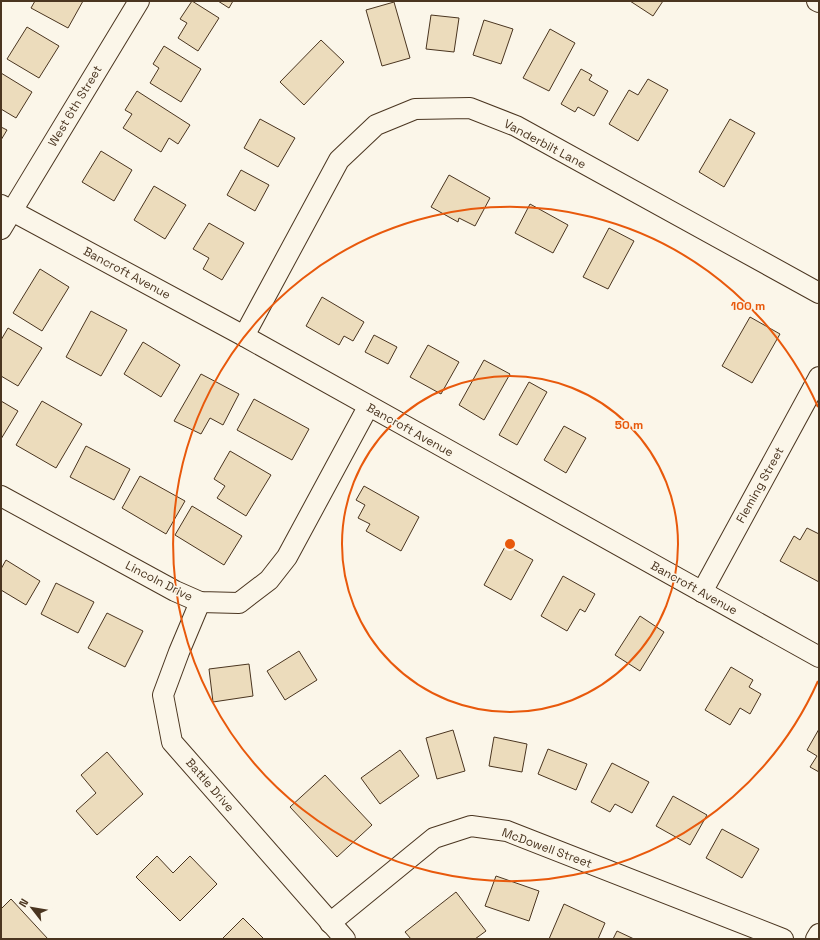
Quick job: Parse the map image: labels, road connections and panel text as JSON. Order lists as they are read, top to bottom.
{
  "streets": {
    "street": [
      "West 6th Street",
      "Vanderbilt Lane",
      "Bancroft Avenue",
      "Fleming Street",
      "Lincoln Drive",
      "Battle Drive",
      "McDowell Street"
    ]
  },
  "crossings": [
    ["West 6th Street", "Bancroft Avenue"],
    ["Vanderbilt Lane", "Bancroft Avenue"],
    ["Bancroft Avenue", "Fleming Street"],
    ["Bancroft Avenue", "Lincoln Drive"],
    ["Lincoln Drive", "Battle Drive"],
    ["Battle Drive", "McDowell Street"]
  ],
  "north": "top left",
  "rings": ["100 m", "50 m"]
}
